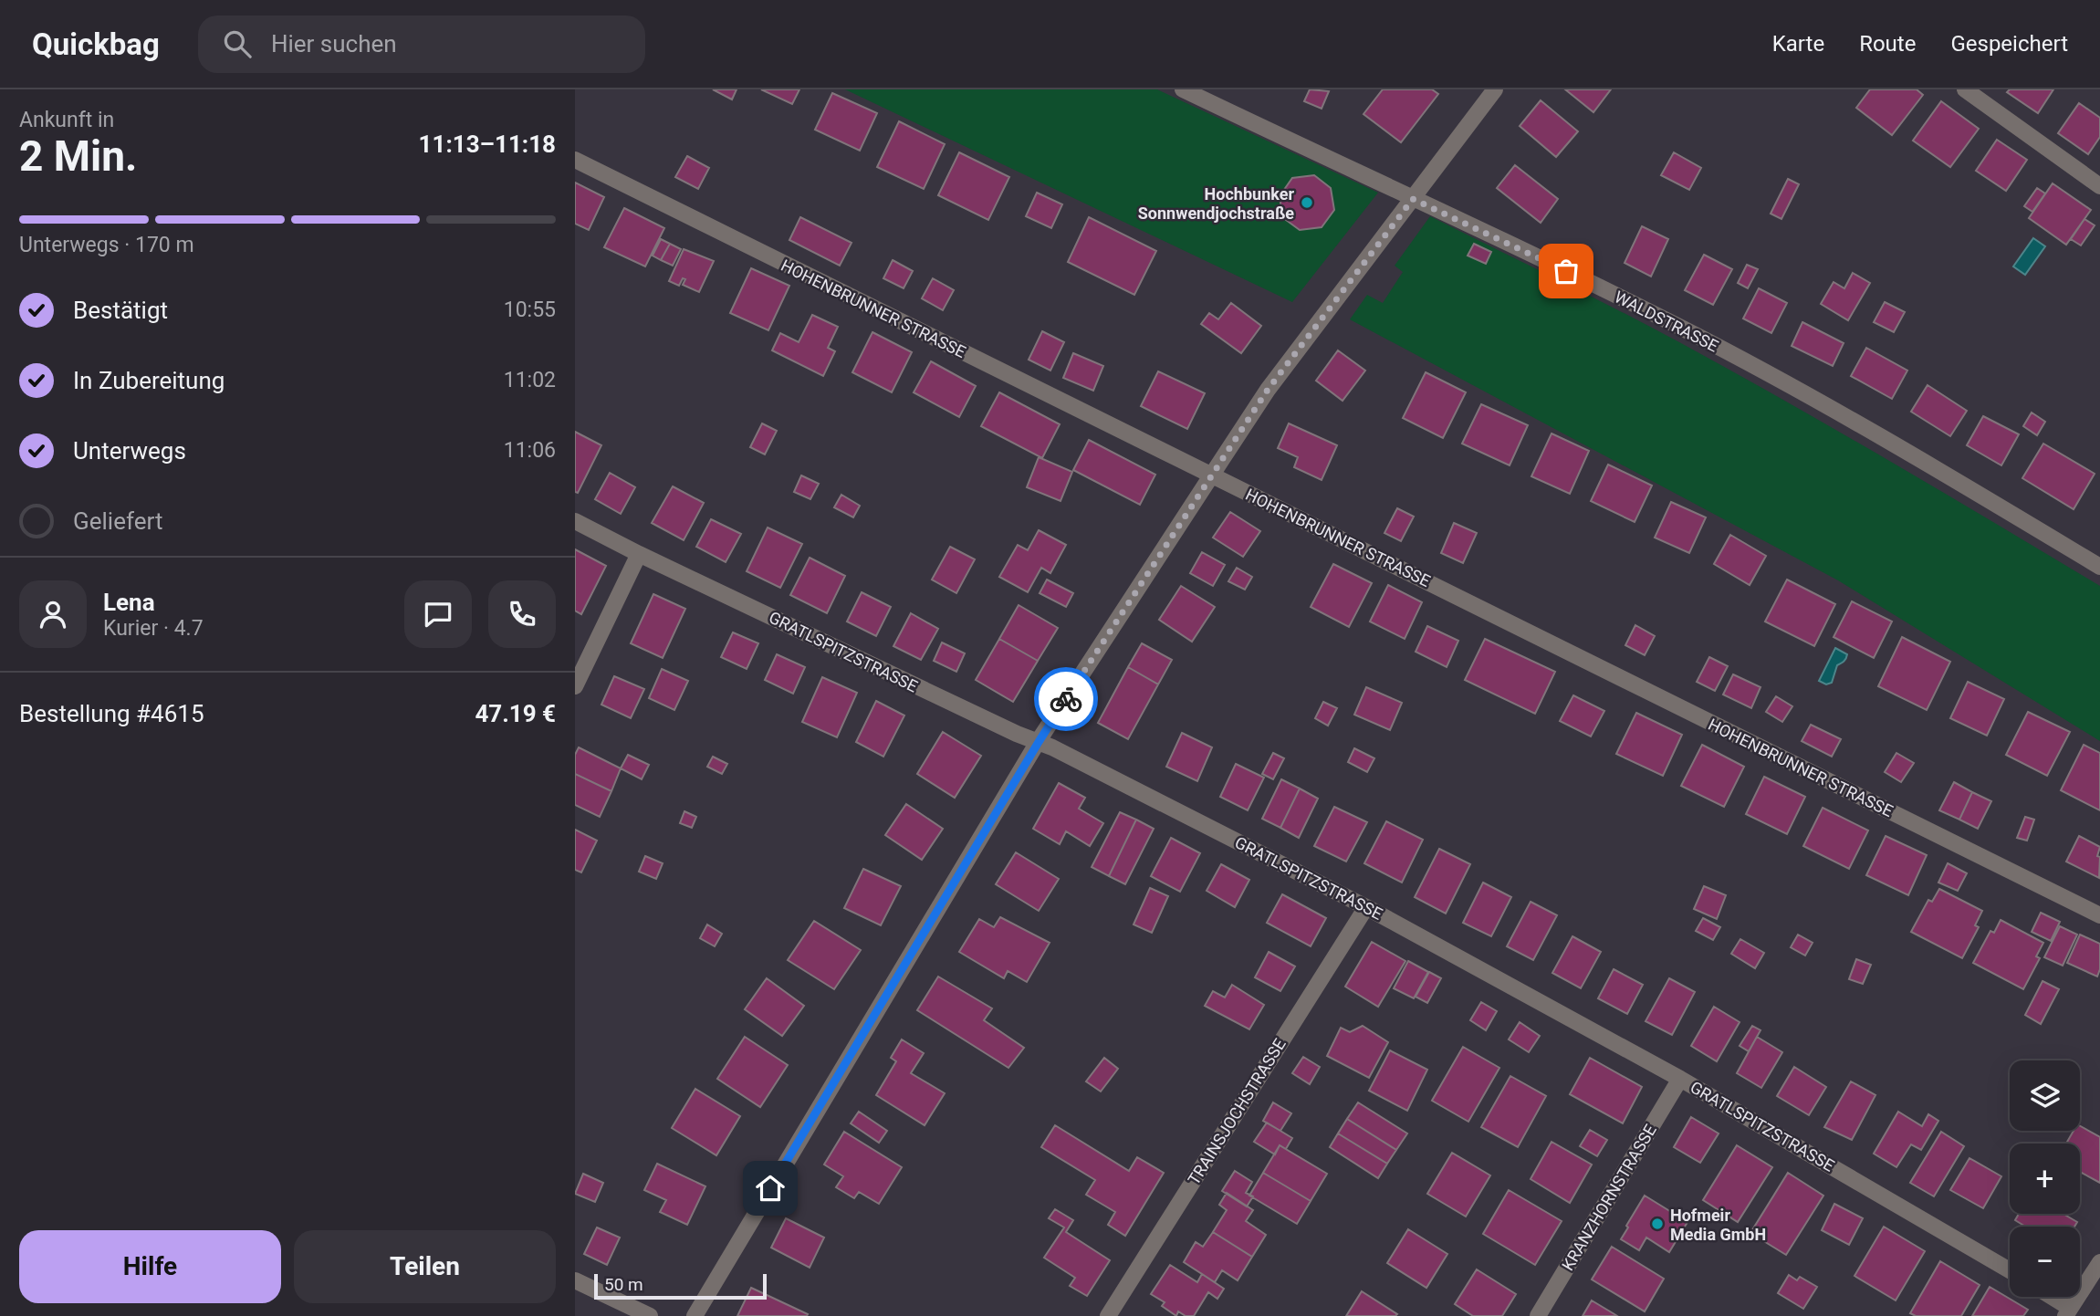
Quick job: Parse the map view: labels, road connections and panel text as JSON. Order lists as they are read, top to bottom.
{
  "streets": {
    "street": [
      "HOHENBRUNNER STRASSE",
      "WALDSTRASSE",
      "GRATLSPITZSTRASSE",
      "TRAINSJOCHSTRASSE",
      "KRANZHORNSTRASSE"
    ]
  },
  "crossings": [
    ["GRATLSPITZSTRASSE", "TRAINSJOCHSTRASSE"],
    ["GRATLSPITZSTRASSE", "KRANZHORNSTRASSE"]
  ],
  "places": ["Hochbunker Sonnwendjochstraße", "Hofmeir Media GmbH"],
  "scale_bar": "50 m",
  "page": {
    "header": "Quickbag",
    "search": "Hier suchen",
    "nav": ["Karte", "Route", "Gespeichert"],
    "heading": ["2 Min.", "Ankunft in", "11:13–11:18"],
    "panel": [
      "Lena",
      "Kurier · 4.7",
      "Bestellung #4615",
      "47.19 €"
    ],
    "bar": "Unterwegs · 170 m",
    "list": [
      ["Bestätigt", "10:55"],
      ["In Zubereitung", "11:02"],
      ["Unterwegs", "11:06"],
      "Geliefert"
    ],
    "map_buttons": ["+", "−"],
    "buttons": ["Hilfe", "Teilen"],
    "scale": "50 m"
  }
}
